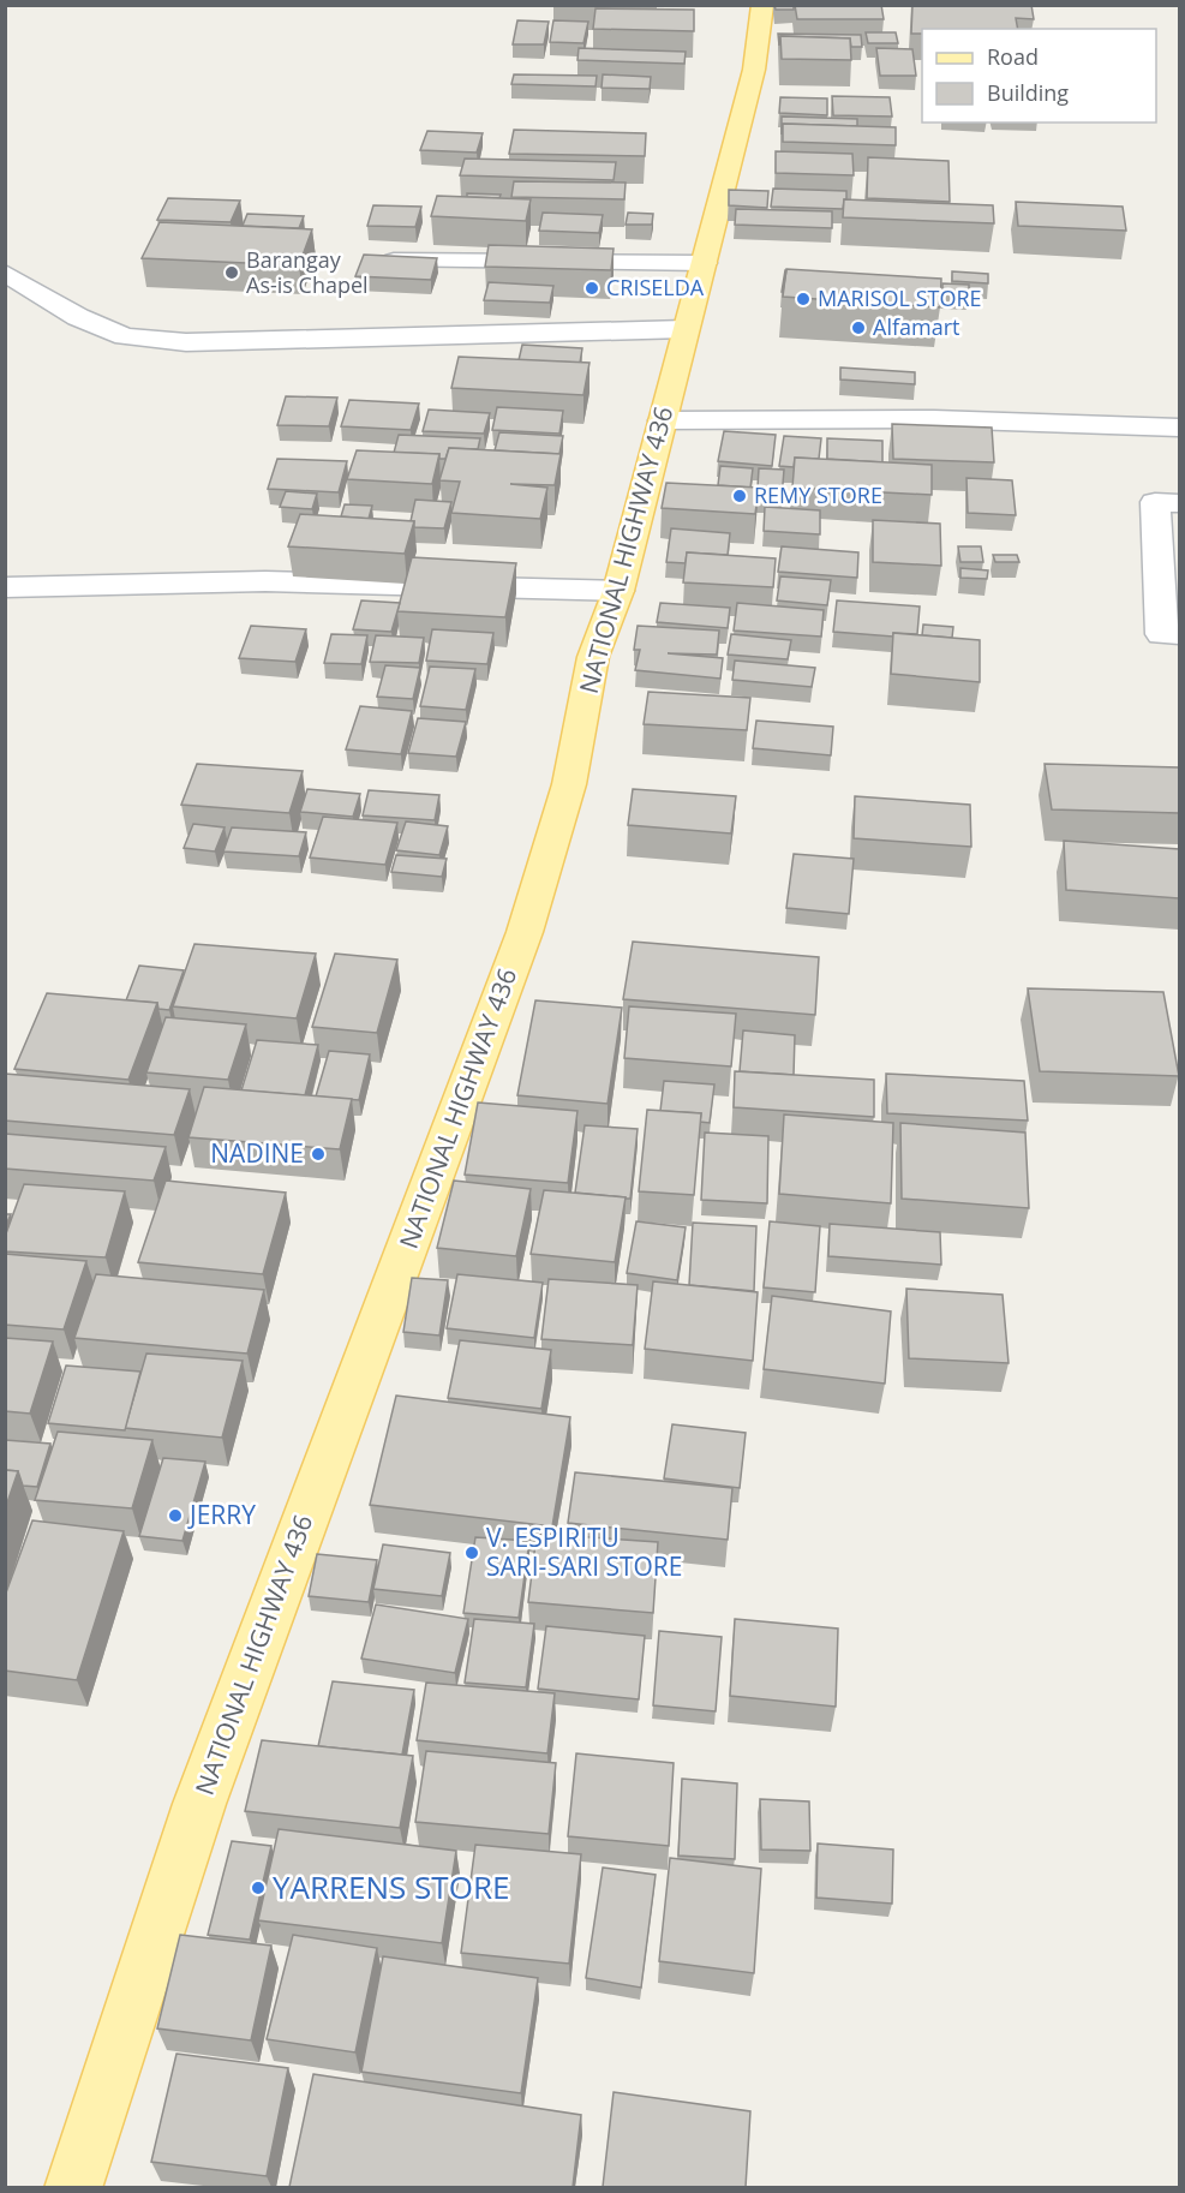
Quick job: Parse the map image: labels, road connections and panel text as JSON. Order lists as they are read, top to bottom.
{
  "streets": {
    "main road": ["NATIONAL HIGHWAY 436"]
  },
  "places": [
    "Barangay As-is Chapel",
    "CRISELDA",
    "MARISOL STORE",
    "Alfamart",
    "REMY STORE",
    "NADINE",
    "JERRY",
    "V. ESPIRITU SARI-SARI STORE",
    "YARRENS STORE"
  ],
  "legend": ["Road", "Building"]
}
